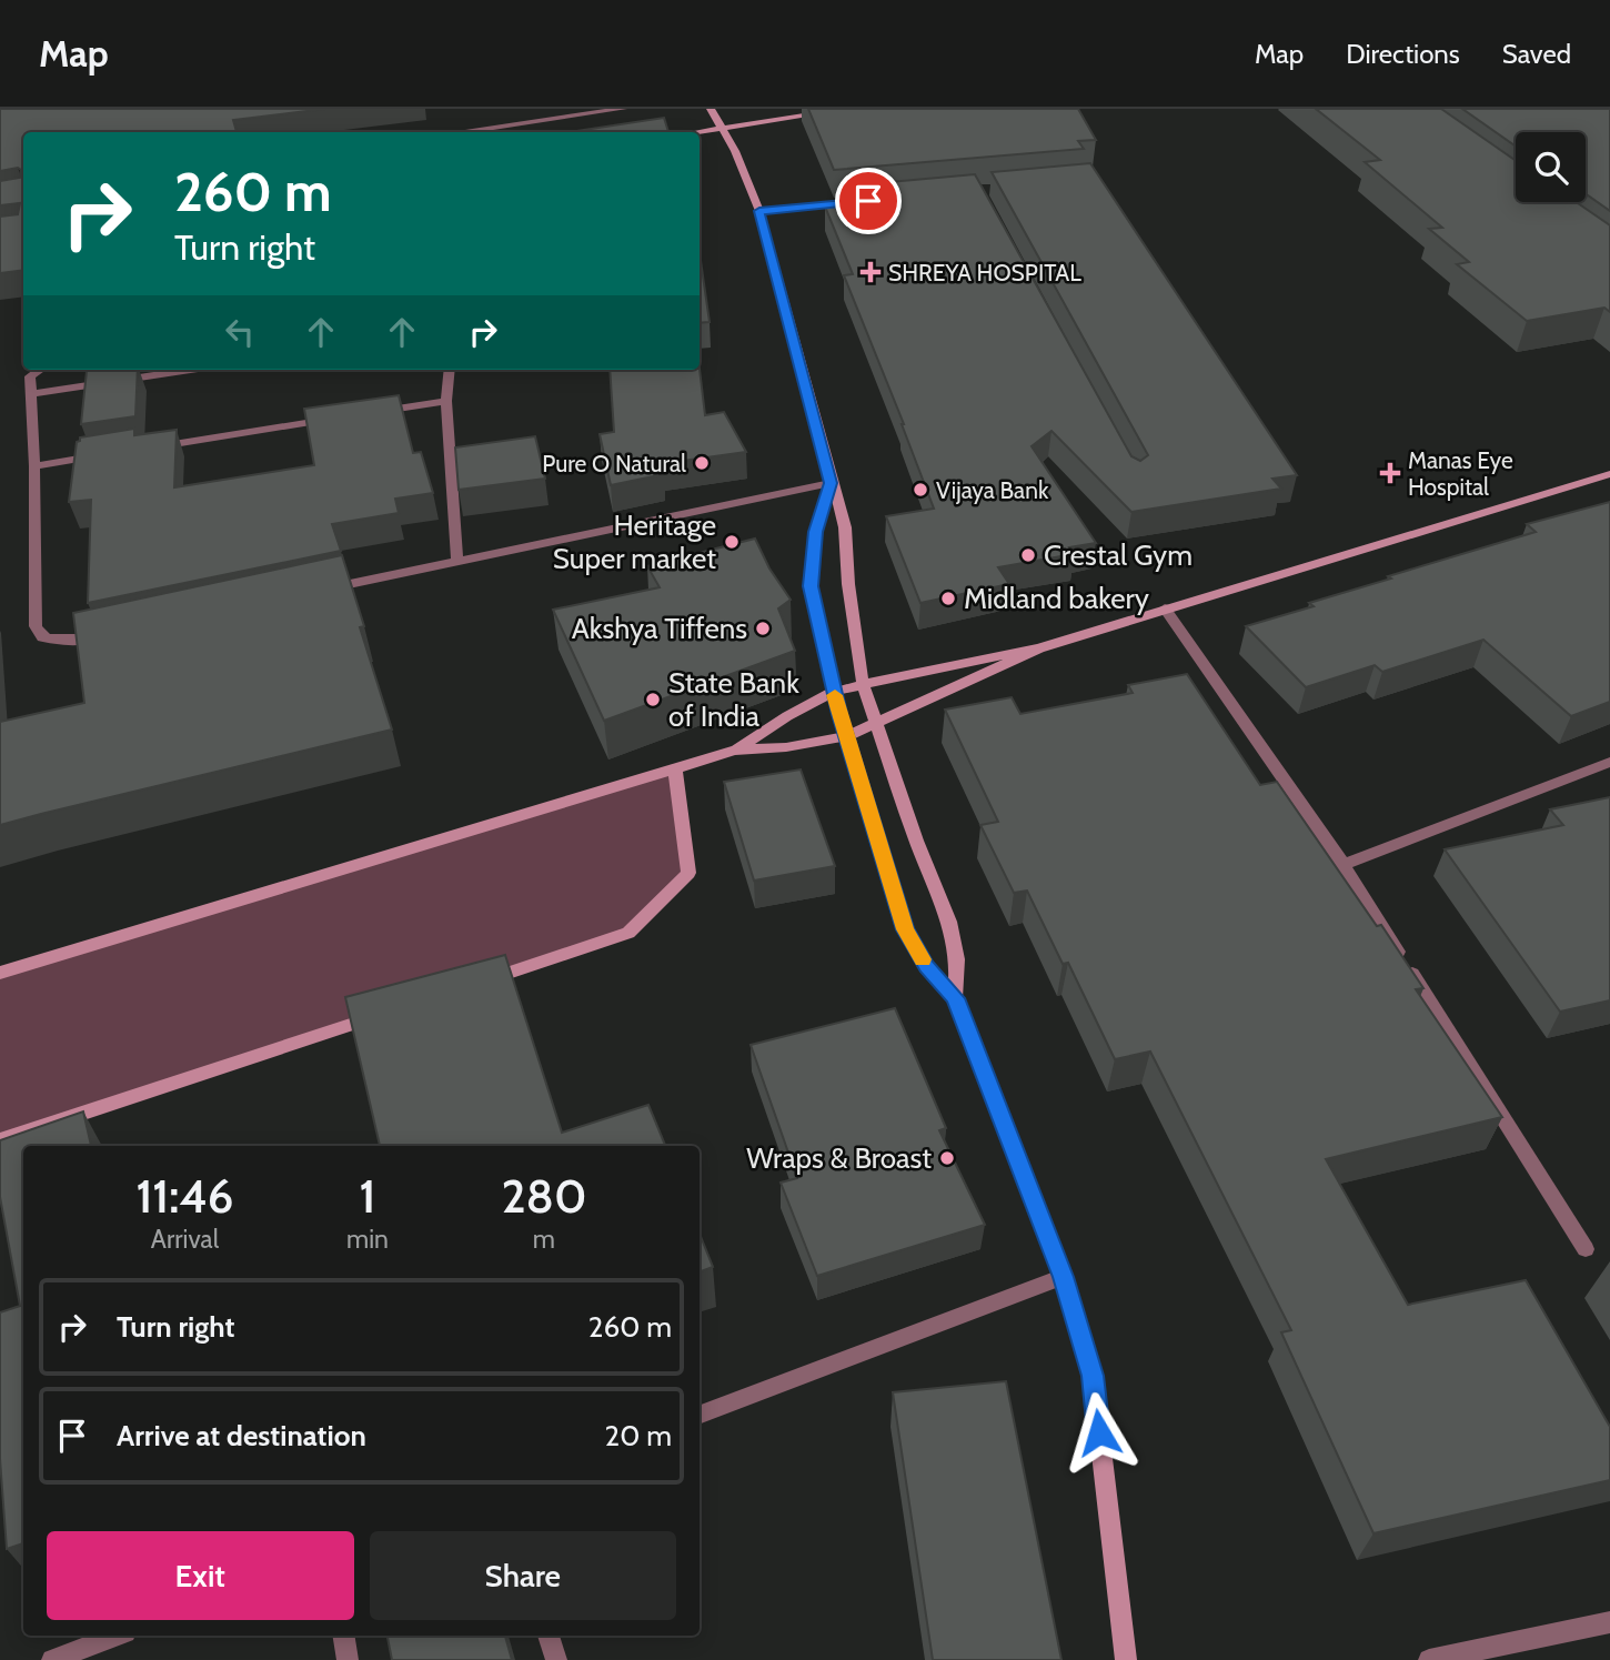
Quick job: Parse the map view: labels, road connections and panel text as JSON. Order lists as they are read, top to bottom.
{
  "places": {
    "health": ["SHREYA HOSPITAL", "Manas Eye Hospital"],
    "other": [
      "Pure O Natural",
      "Vijaya Bank",
      "Heritage Super market",
      "Crestal Gym",
      "Midland bakery",
      "Akshya Tiffens",
      "State Bank of India",
      "Wraps & Broast"
    ]
  },
  "page": {
    "header": "Map",
    "nav": ["Map", "Directions", "Saved"],
    "turn": ["260 m", "Turn right"],
    "eta": [
      "11:46",
      "Arrival",
      "1",
      "min",
      "280",
      "m"
    ],
    "list": [
      {
        "name": "Turn right",
        "value": "260 m"
      },
      {
        "name": "Arrive at destination",
        "value": "20 m"
      }
    ],
    "buttons": ["Exit", "Share"]
  }
}
